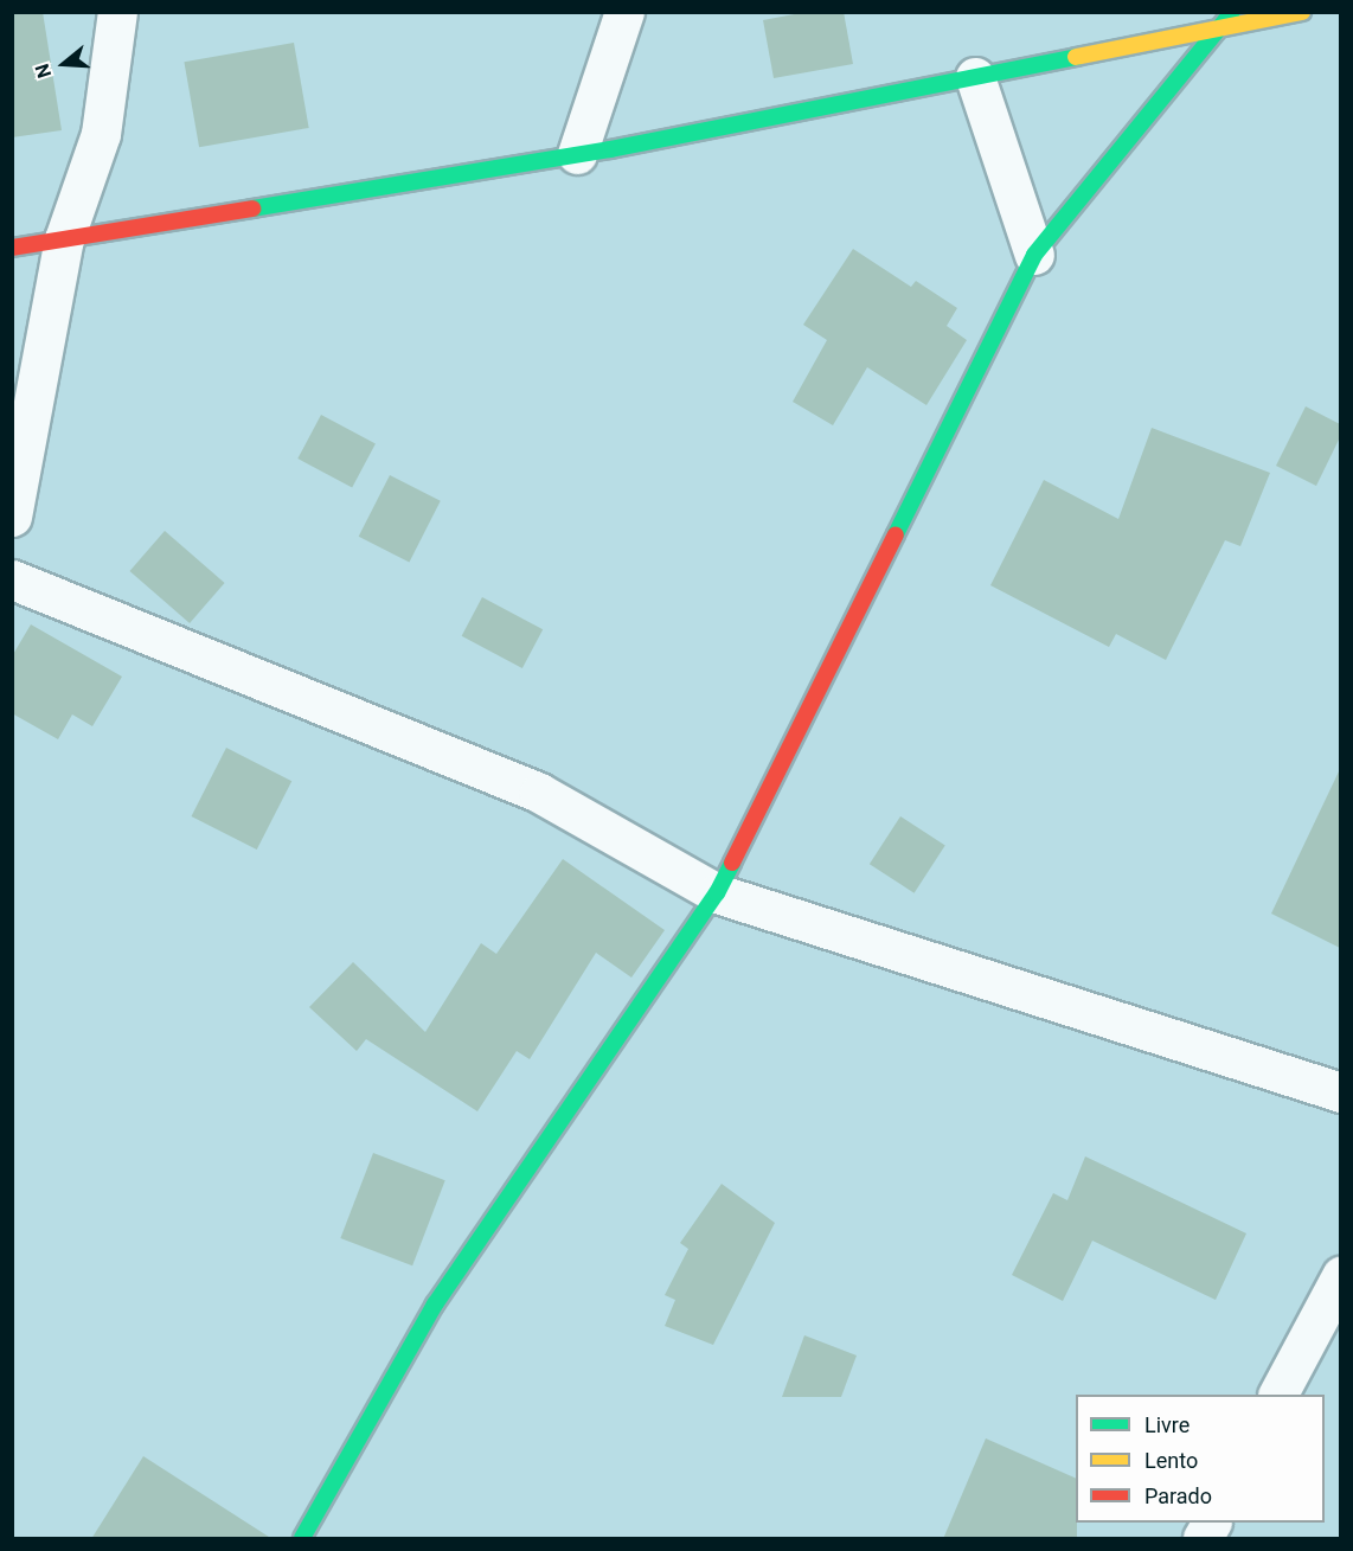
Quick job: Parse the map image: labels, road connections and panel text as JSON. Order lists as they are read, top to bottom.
{
  "legend": ["Livre", "Lento", "Parado"],
  "north": "left"
}
